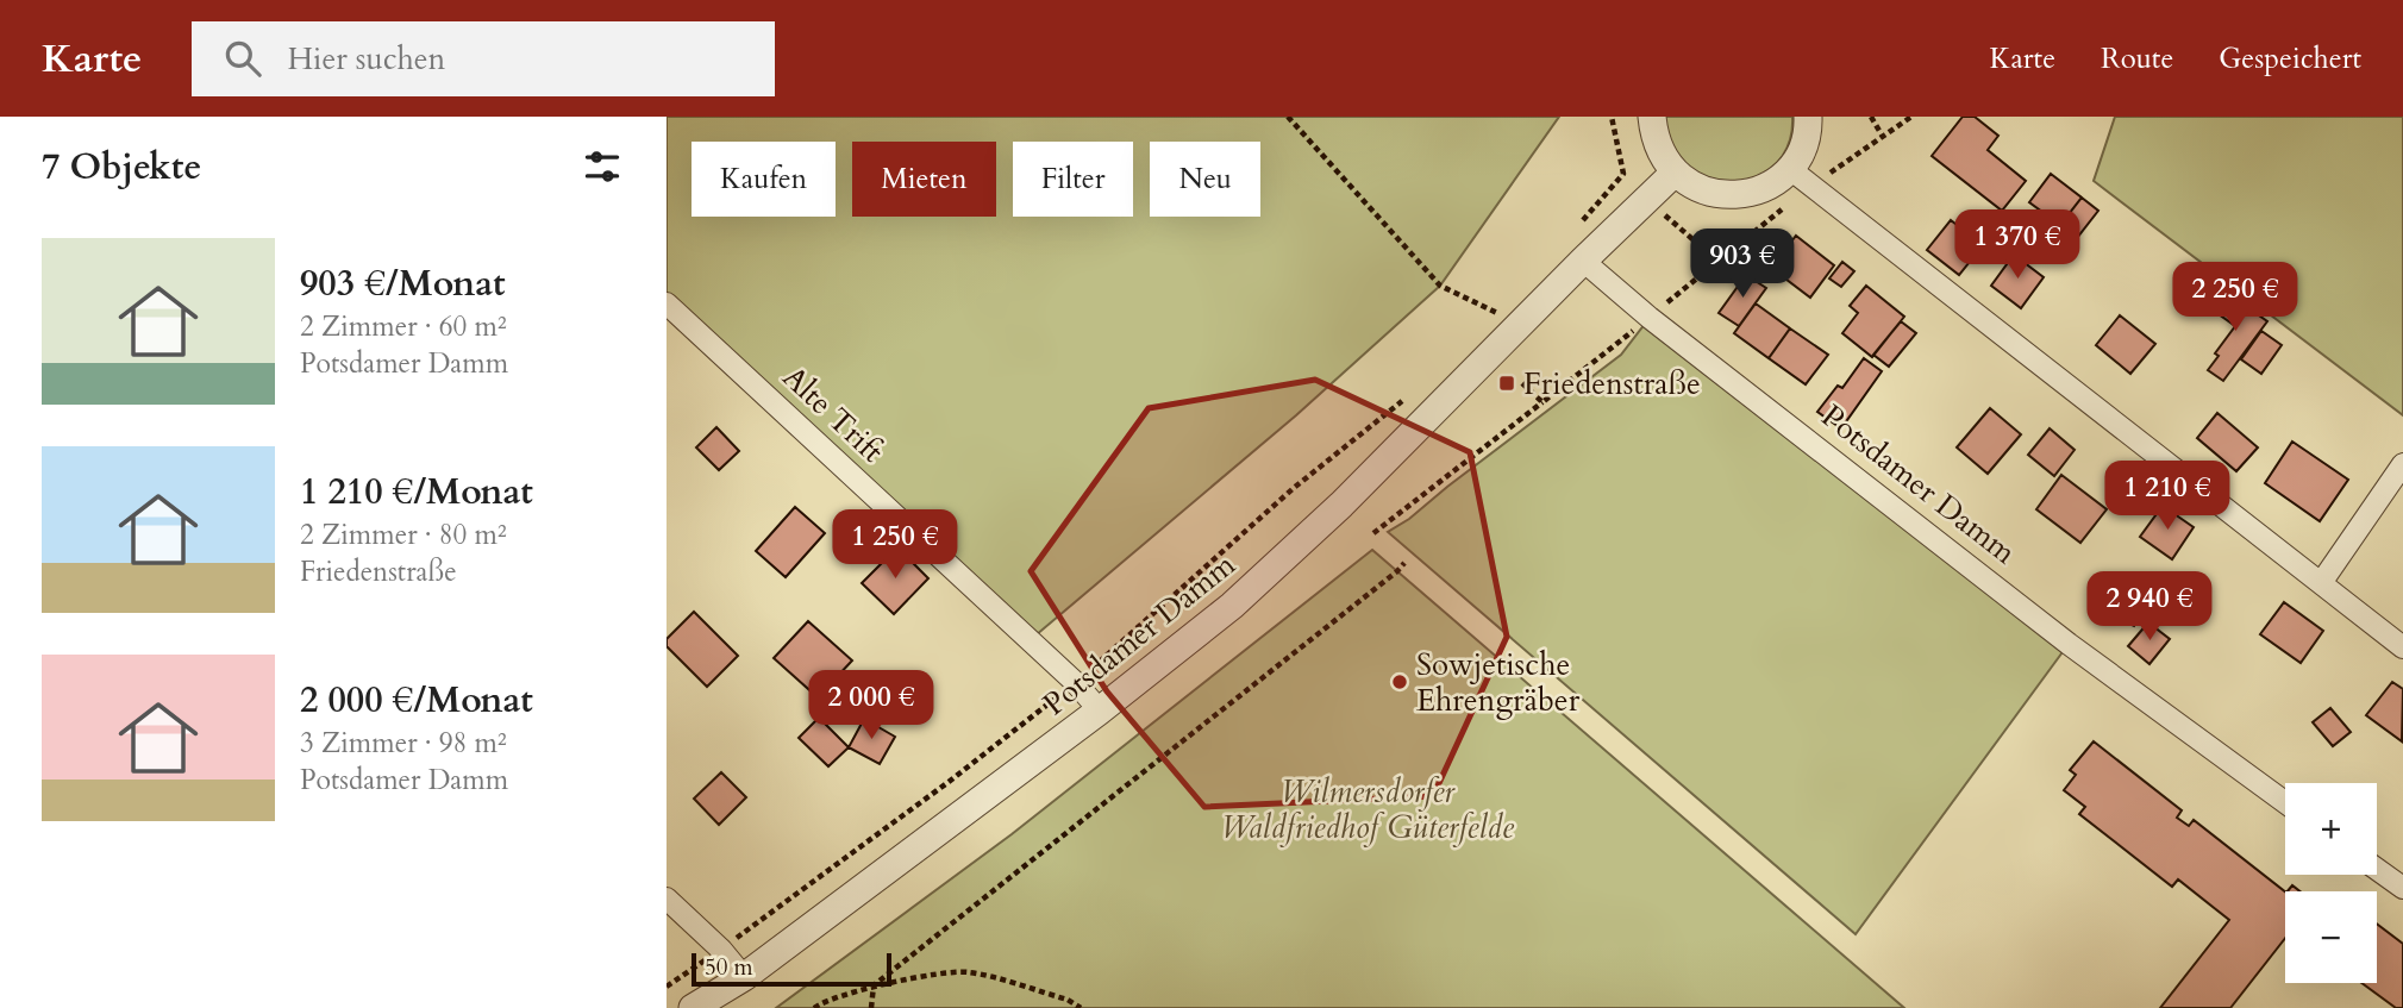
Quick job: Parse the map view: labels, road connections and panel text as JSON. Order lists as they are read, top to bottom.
{
  "streets": {
    "street": ["Alte Trift", "Potsdamer Damm"]
  },
  "crossings": [
    ["Alte Trift", "Potsdamer Damm"]
  ],
  "parks": ["Wilmersdorfer Waldfriedhof Güterfelde"],
  "places": {
    "transit": ["Friedenstraße"],
    "other": ["Sowjetische Ehrengräber"]
  },
  "scale_bar": "50 m",
  "page": {
    "header": "Karte",
    "search": "Hier suchen",
    "nav": ["Karte", "Route", "Gespeichert"],
    "heading": "7 Objekte",
    "chip": [
      "Kaufen",
      "Mieten",
      "Filter",
      "Neu"
    ],
    "price": [
      "1 370 €",
      "903 €",
      "2 250 €",
      "1 210 €",
      "1 250 €",
      "2 940 €",
      "2 000 €"
    ],
    "list": [
      {
        "name": "903 €/Monat",
        "note": "2 Zimmer · 60 m² · Potsdamer Damm"
      },
      {
        "name": "1 210 €/Monat",
        "note": "2 Zimmer · 80 m² · Friedenstraße"
      },
      {
        "name": "2 000 €/Monat",
        "note": "3 Zimmer · 98 m² · Potsdamer Damm"
      }
    ],
    "map_buttons": ["+", "−"],
    "scale": "50 m"
  }
}
